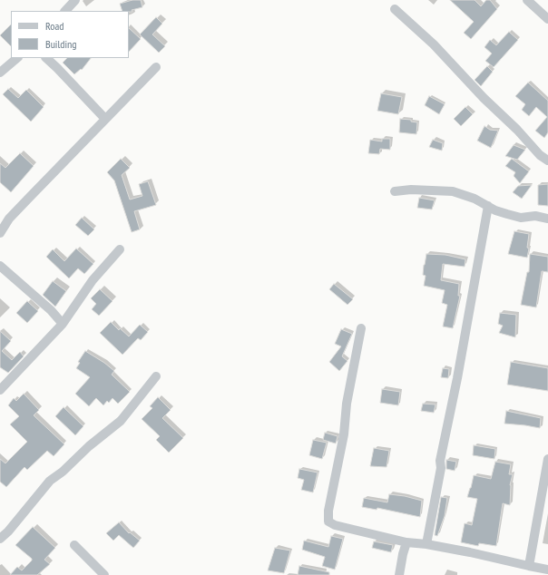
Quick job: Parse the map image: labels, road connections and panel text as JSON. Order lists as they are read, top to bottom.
{
  "legend": ["Road", "Building"]
}
